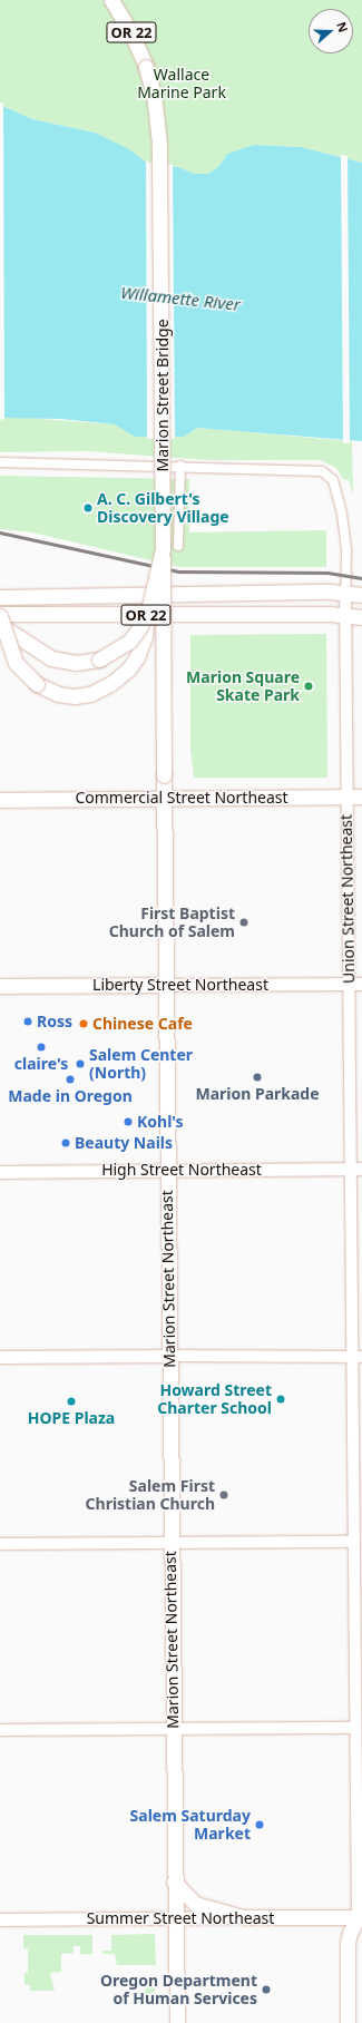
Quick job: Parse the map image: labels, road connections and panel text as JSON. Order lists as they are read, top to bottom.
{
  "streets": {
    "main road": [
      "OR 22",
      "Marion Street Bridge",
      "Commercial Street Northeast",
      "Union Street Northeast",
      "Liberty Street Northeast",
      "High Street Northeast",
      "Marion Street Northeast",
      "Summer Street Northeast"
    ]
  },
  "crossings": [
    ["OR 22", "Marion Street Bridge"],
    ["Marion Street Bridge", "Marion Street Northeast"],
    ["Commercial Street Northeast", "Union Street Northeast"],
    ["Commercial Street Northeast", "Marion Street Northeast"],
    ["Union Street Northeast", "Liberty Street Northeast"],
    ["Union Street Northeast", "High Street Northeast"],
    ["Union Street Northeast", "Summer Street Northeast"],
    ["Liberty Street Northeast", "Marion Street Northeast"],
    ["High Street Northeast", "Marion Street Northeast"],
    ["Marion Street Northeast", "Summer Street Northeast"]
  ],
  "water": ["Willamette River"],
  "parks": ["Wallace Marine Park"],
  "places": [
    "A. C. Gilbert's Discovery Village",
    "Marion Square Skate Park",
    "First Baptist Church of Salem",
    "Ross",
    "Chinese Cafe",
    "claire's",
    "Salem Center (North)",
    "Marion Parkade",
    "Made in Oregon",
    "Kohl's",
    "Beauty Nails",
    "Howard Street Charter School",
    "HOPE Plaza",
    "Salem First Christian Church",
    "Salem Saturday Market",
    "Oregon Department of Human Services"
  ],
  "north": "right"
}
